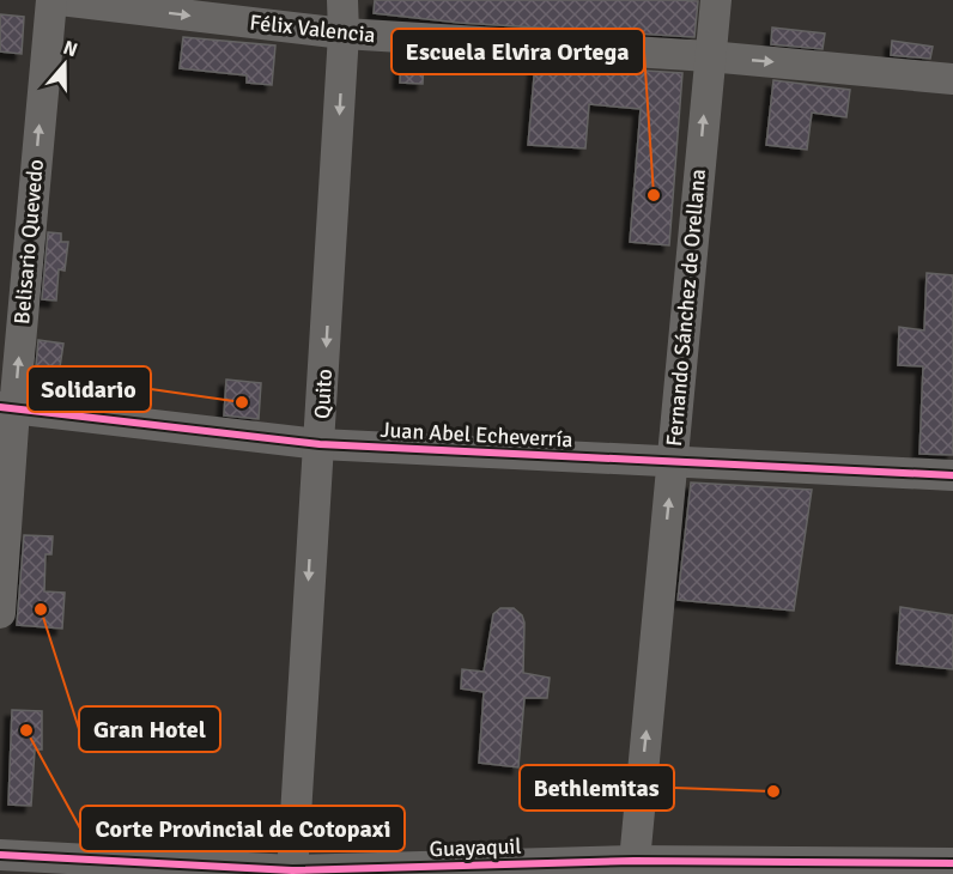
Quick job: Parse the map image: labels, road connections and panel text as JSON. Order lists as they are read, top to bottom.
{
  "streets": {
    "street": [
      "Félix Valencia",
      "Belisario Quevedo",
      "Fernando Sánchez de Orellana",
      "Quito",
      "Juan Abel Echeverría",
      "Guayaquil"
    ]
  },
  "crossings": [
    ["Félix Valencia", "Fernando Sánchez de Orellana"],
    ["Félix Valencia", "Quito"],
    ["Belisario Quevedo", "Juan Abel Echeverría"],
    ["Fernando Sánchez de Orellana", "Juan Abel Echeverría"],
    ["Fernando Sánchez de Orellana", "Guayaquil"],
    ["Quito", "Juan Abel Echeverría"],
    ["Quito", "Guayaquil"]
  ],
  "one_way": [
    "Félix Valencia",
    "Belisario Quevedo",
    "Fernando Sánchez de Orellana",
    "Quito"
  ],
  "places": [
    "Escuela Elvira Ortega",
    "Solidario",
    "Gran Hotel",
    "Corte Provincial de Cotopaxi",
    "Bethlemitas"
  ],
  "north": "top"
}
